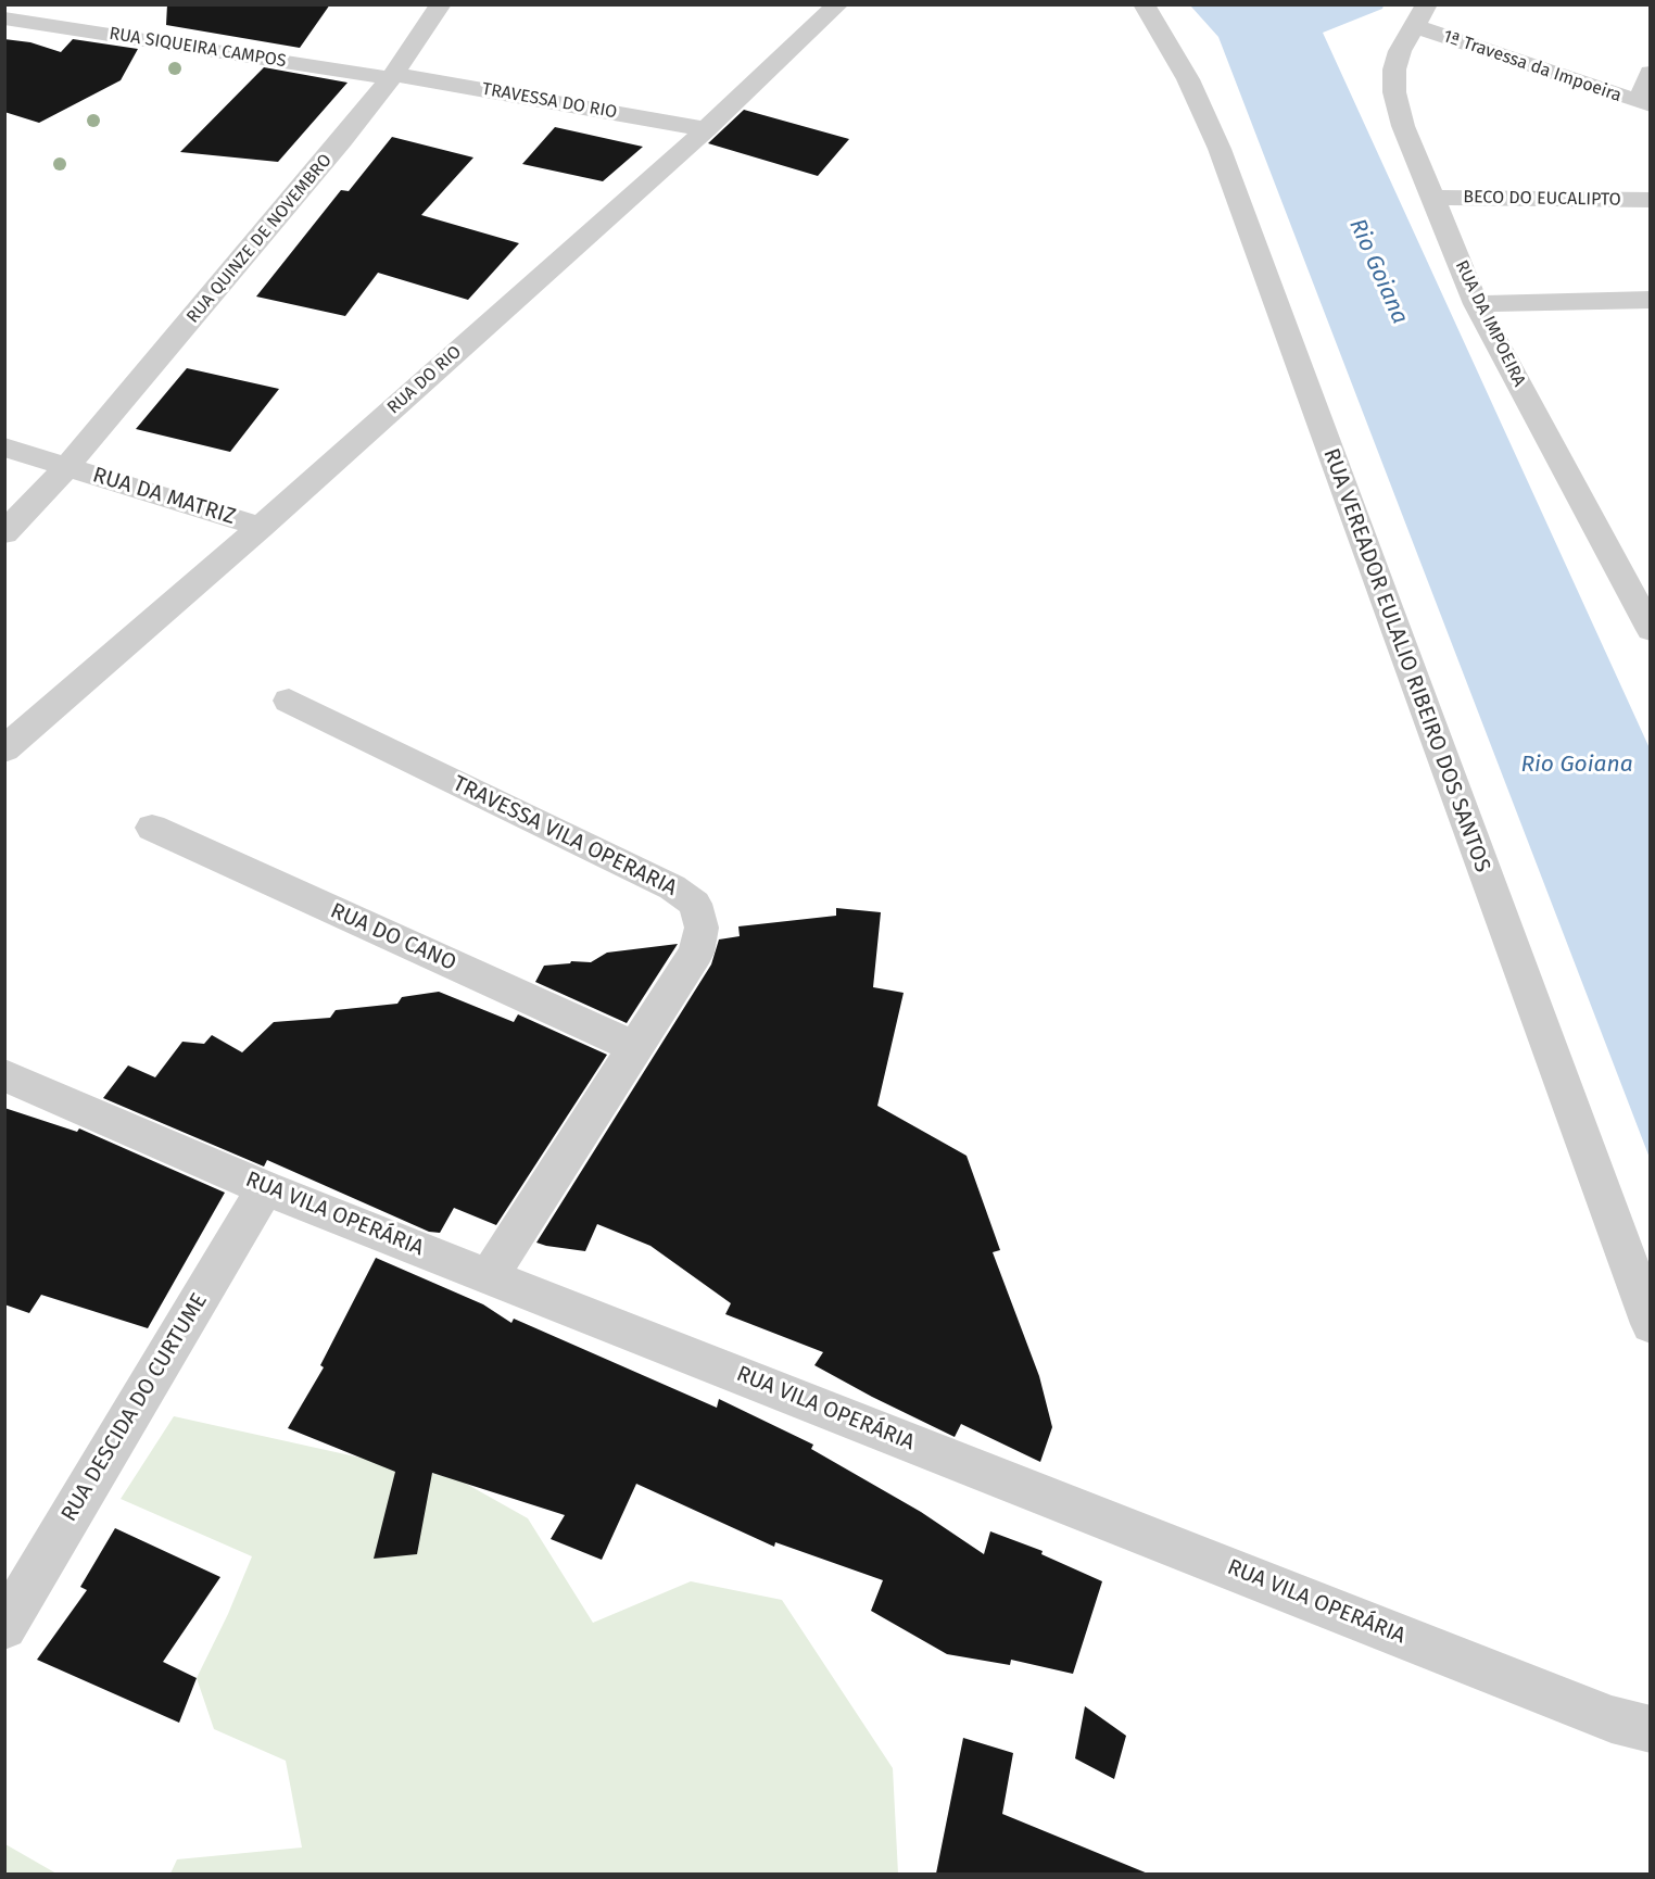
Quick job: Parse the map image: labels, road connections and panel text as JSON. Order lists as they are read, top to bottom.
{
  "streets": {
    "street": [
      "RUA SIQUEIRA CAMPOS",
      "1ª Travessa da Impoeira",
      "TRAVESSA DO RIO",
      "BECO DO EUCALIPTO",
      "RUA QUINZE DE NOVEMBRO",
      "RUA DA IMPOEIRA",
      "RUA DO RIO",
      "RUA DA MATRIZ",
      "RUA VEREADOR EULALIO RIBEIRO DOS SANTOS",
      "TRAVESSA VILA OPERARIA",
      "RUA DO CANO",
      "RUA VILA OPERÁRIA",
      "RUA DESCIDA DO CURTUME"
    ]
  },
  "crossings": [
    ["RUA SIQUEIRA CAMPOS", "TRAVESSA DO RIO"],
    ["RUA SIQUEIRA CAMPOS", "RUA QUINZE DE NOVEMBRO"],
    ["1ª Travessa da Impoeira", "RUA DA IMPOEIRA"],
    ["TRAVESSA DO RIO", "RUA QUINZE DE NOVEMBRO"],
    ["TRAVESSA DO RIO", "RUA DO RIO"],
    ["BECO DO EUCALIPTO", "RUA DA IMPOEIRA"],
    ["RUA QUINZE DE NOVEMBRO", "RUA DA MATRIZ"],
    ["RUA DO RIO", "RUA DA MATRIZ"],
    ["TRAVESSA VILA OPERARIA", "RUA DO CANO"],
    ["TRAVESSA VILA OPERARIA", "RUA VILA OPERÁRIA"],
    ["RUA VILA OPERÁRIA", "RUA DESCIDA DO CURTUME"]
  ],
  "water": ["Rio Goiana"]
}
